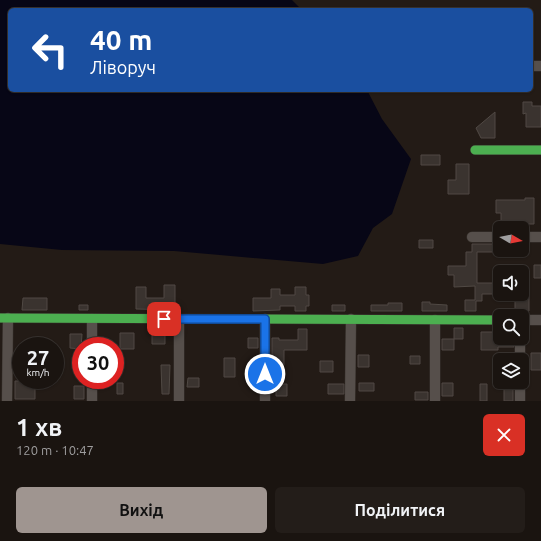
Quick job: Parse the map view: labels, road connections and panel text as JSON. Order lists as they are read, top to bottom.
{
  "north": "right",
  "page": {
    "turn": ["40 m", "Ліворуч"],
    "speed": "27 km/h",
    "limit": "30",
    "heading": ["1 хв", "120 m · 10:47"],
    "buttons": ["Вихід", "Поділитися"]
  }
}
